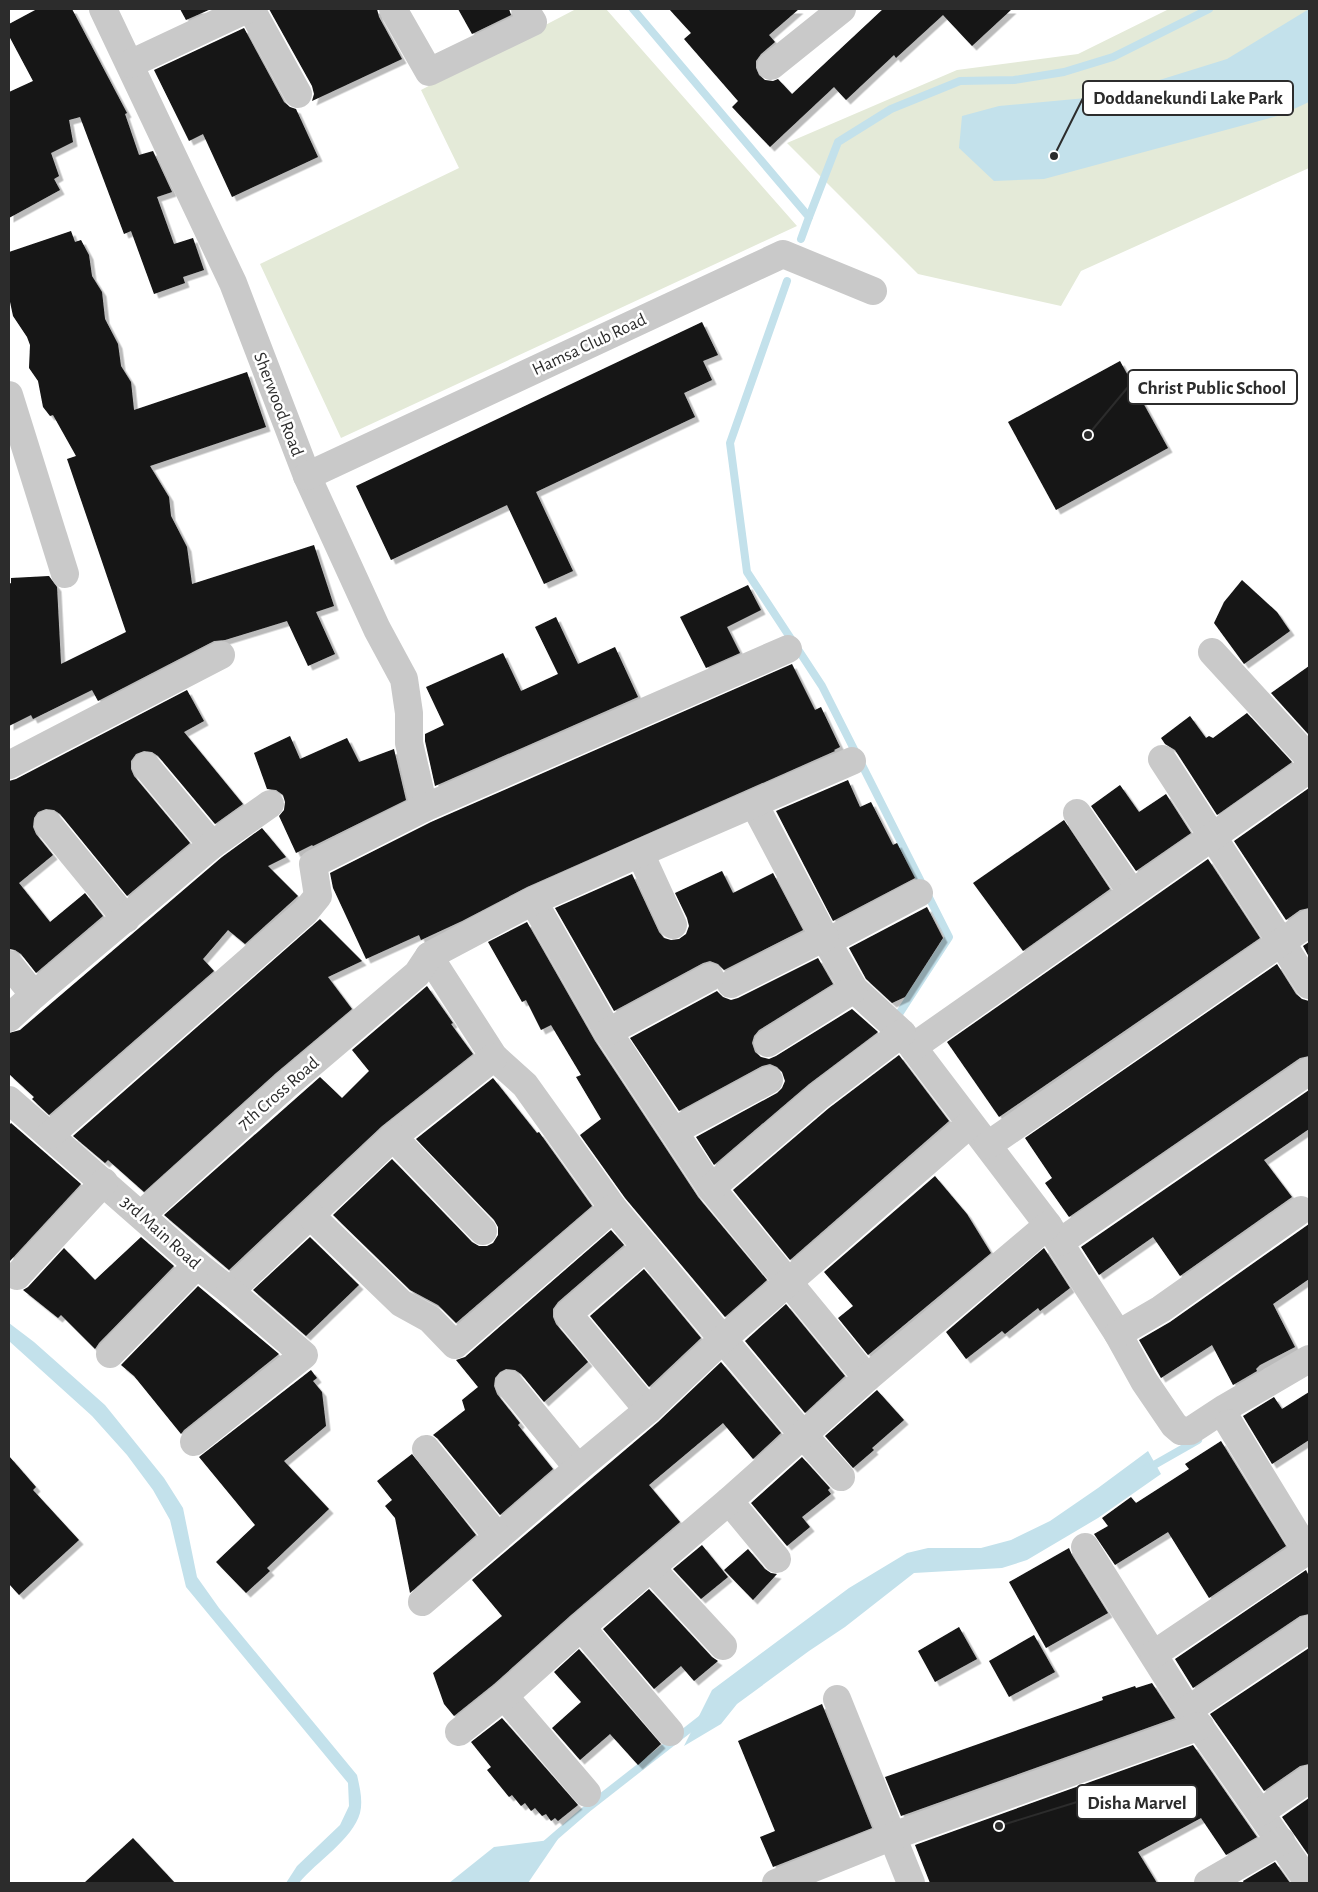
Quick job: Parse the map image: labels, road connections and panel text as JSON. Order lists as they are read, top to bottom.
{
  "streets": {
    "street": [
      "Hamsa Club Road",
      "Sherwood Road",
      "7th Cross Road",
      "3rd Main Road"
    ]
  },
  "crossings": [
    ["Hamsa Club Road", "Sherwood Road"],
    ["7th Cross Road", "3rd Main Road"]
  ],
  "places": ["Doddanekundi Lake Park", "Christ Public School", "Disha Marvel"]
}
